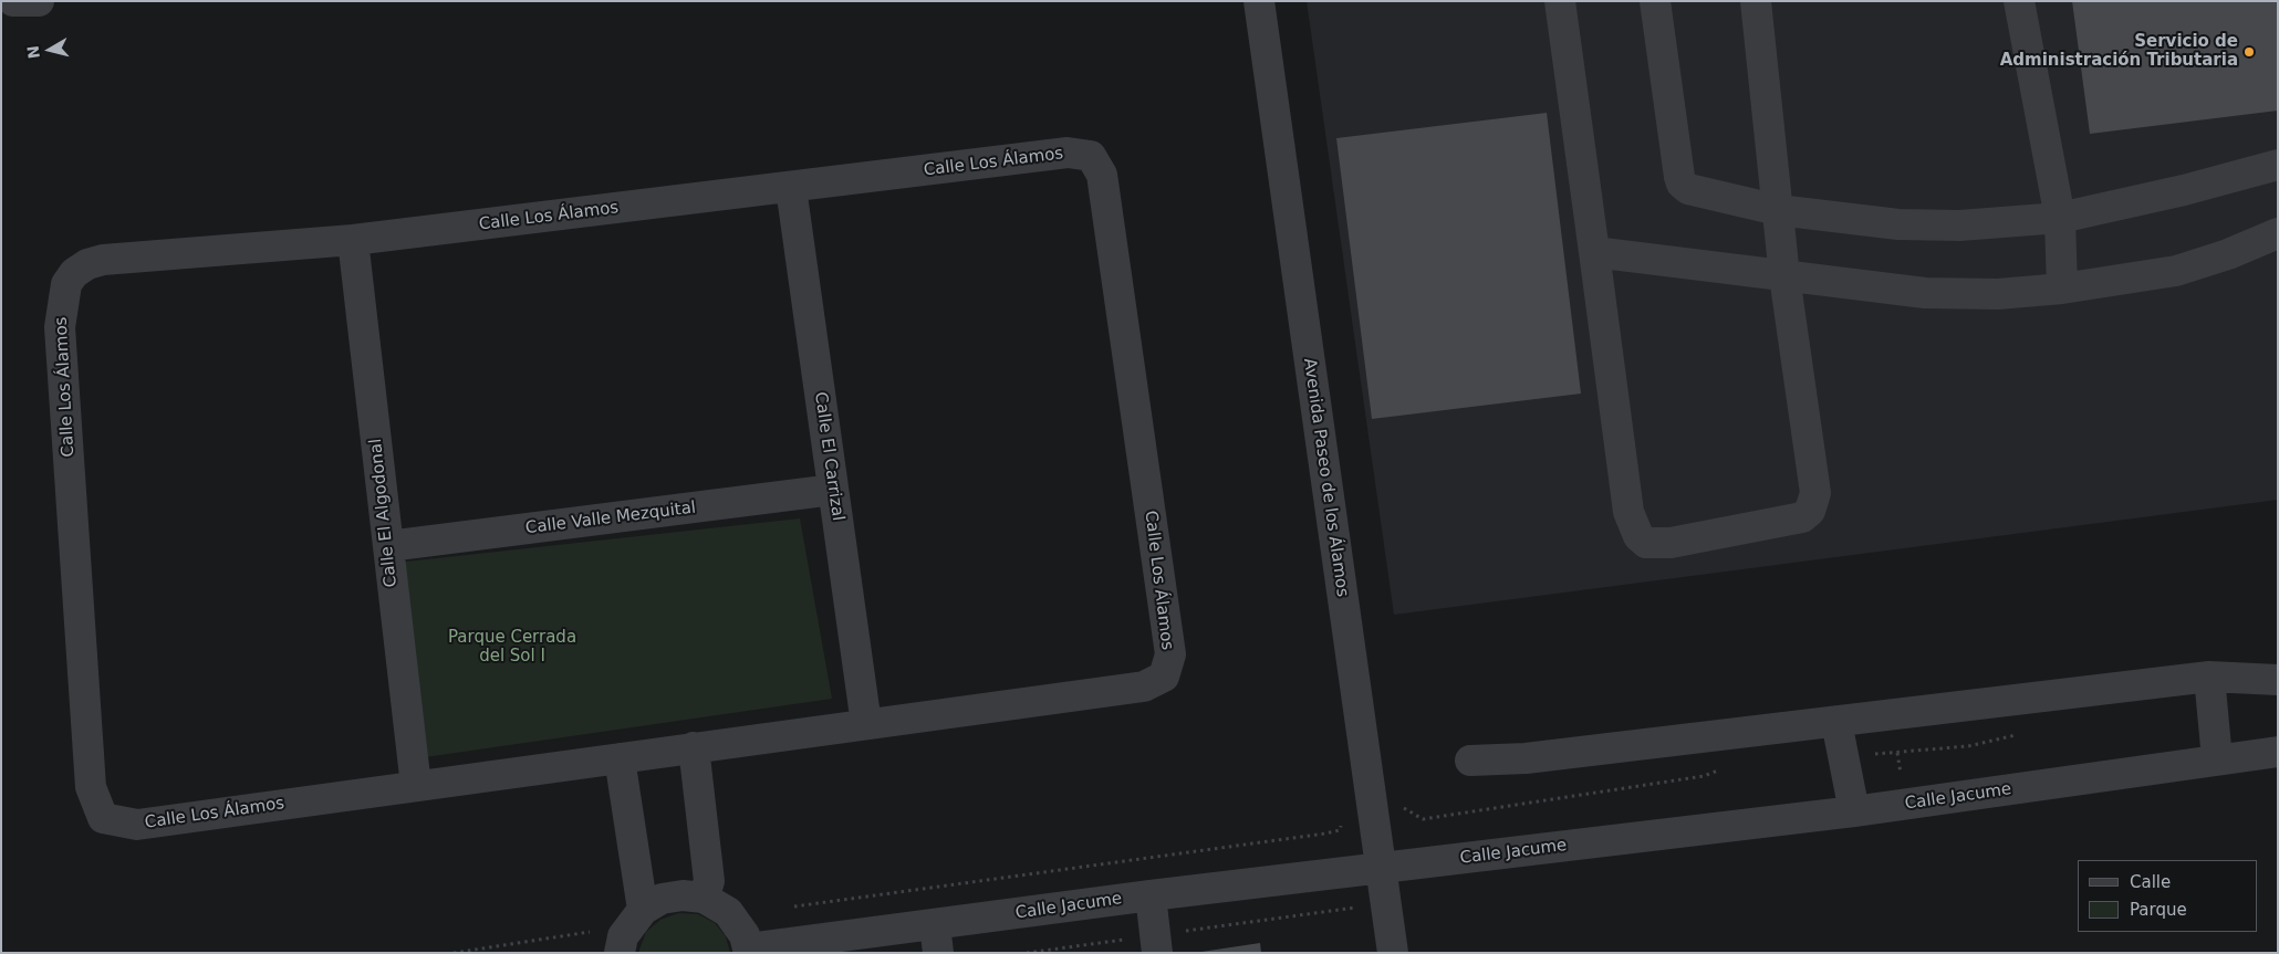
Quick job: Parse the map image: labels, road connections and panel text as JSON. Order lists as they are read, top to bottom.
{
  "streets": {
    "street": [
      "Calle Los Álamos",
      "Calle El Carrizal",
      "Avenida Paseo de los Álamos",
      "Calle El Algodonal",
      "Calle Valle Mezquital",
      "Calle Jacume"
    ]
  },
  "crossings": [
    ["Calle Los Álamos", "Calle El Carrizal"],
    ["Calle Los Álamos", "Calle El Algodonal"],
    ["Calle El Carrizal", "Calle Valle Mezquital"],
    ["Avenida Paseo de los Álamos", "Calle Jacume"],
    ["Calle El Algodonal", "Calle Valle Mezquital"]
  ],
  "parks": ["Parque Cerrada del Sol I"],
  "places": ["Servicio de Administración Tributaria"],
  "legend": ["Calle", "Parque"],
  "north": "left"
}
